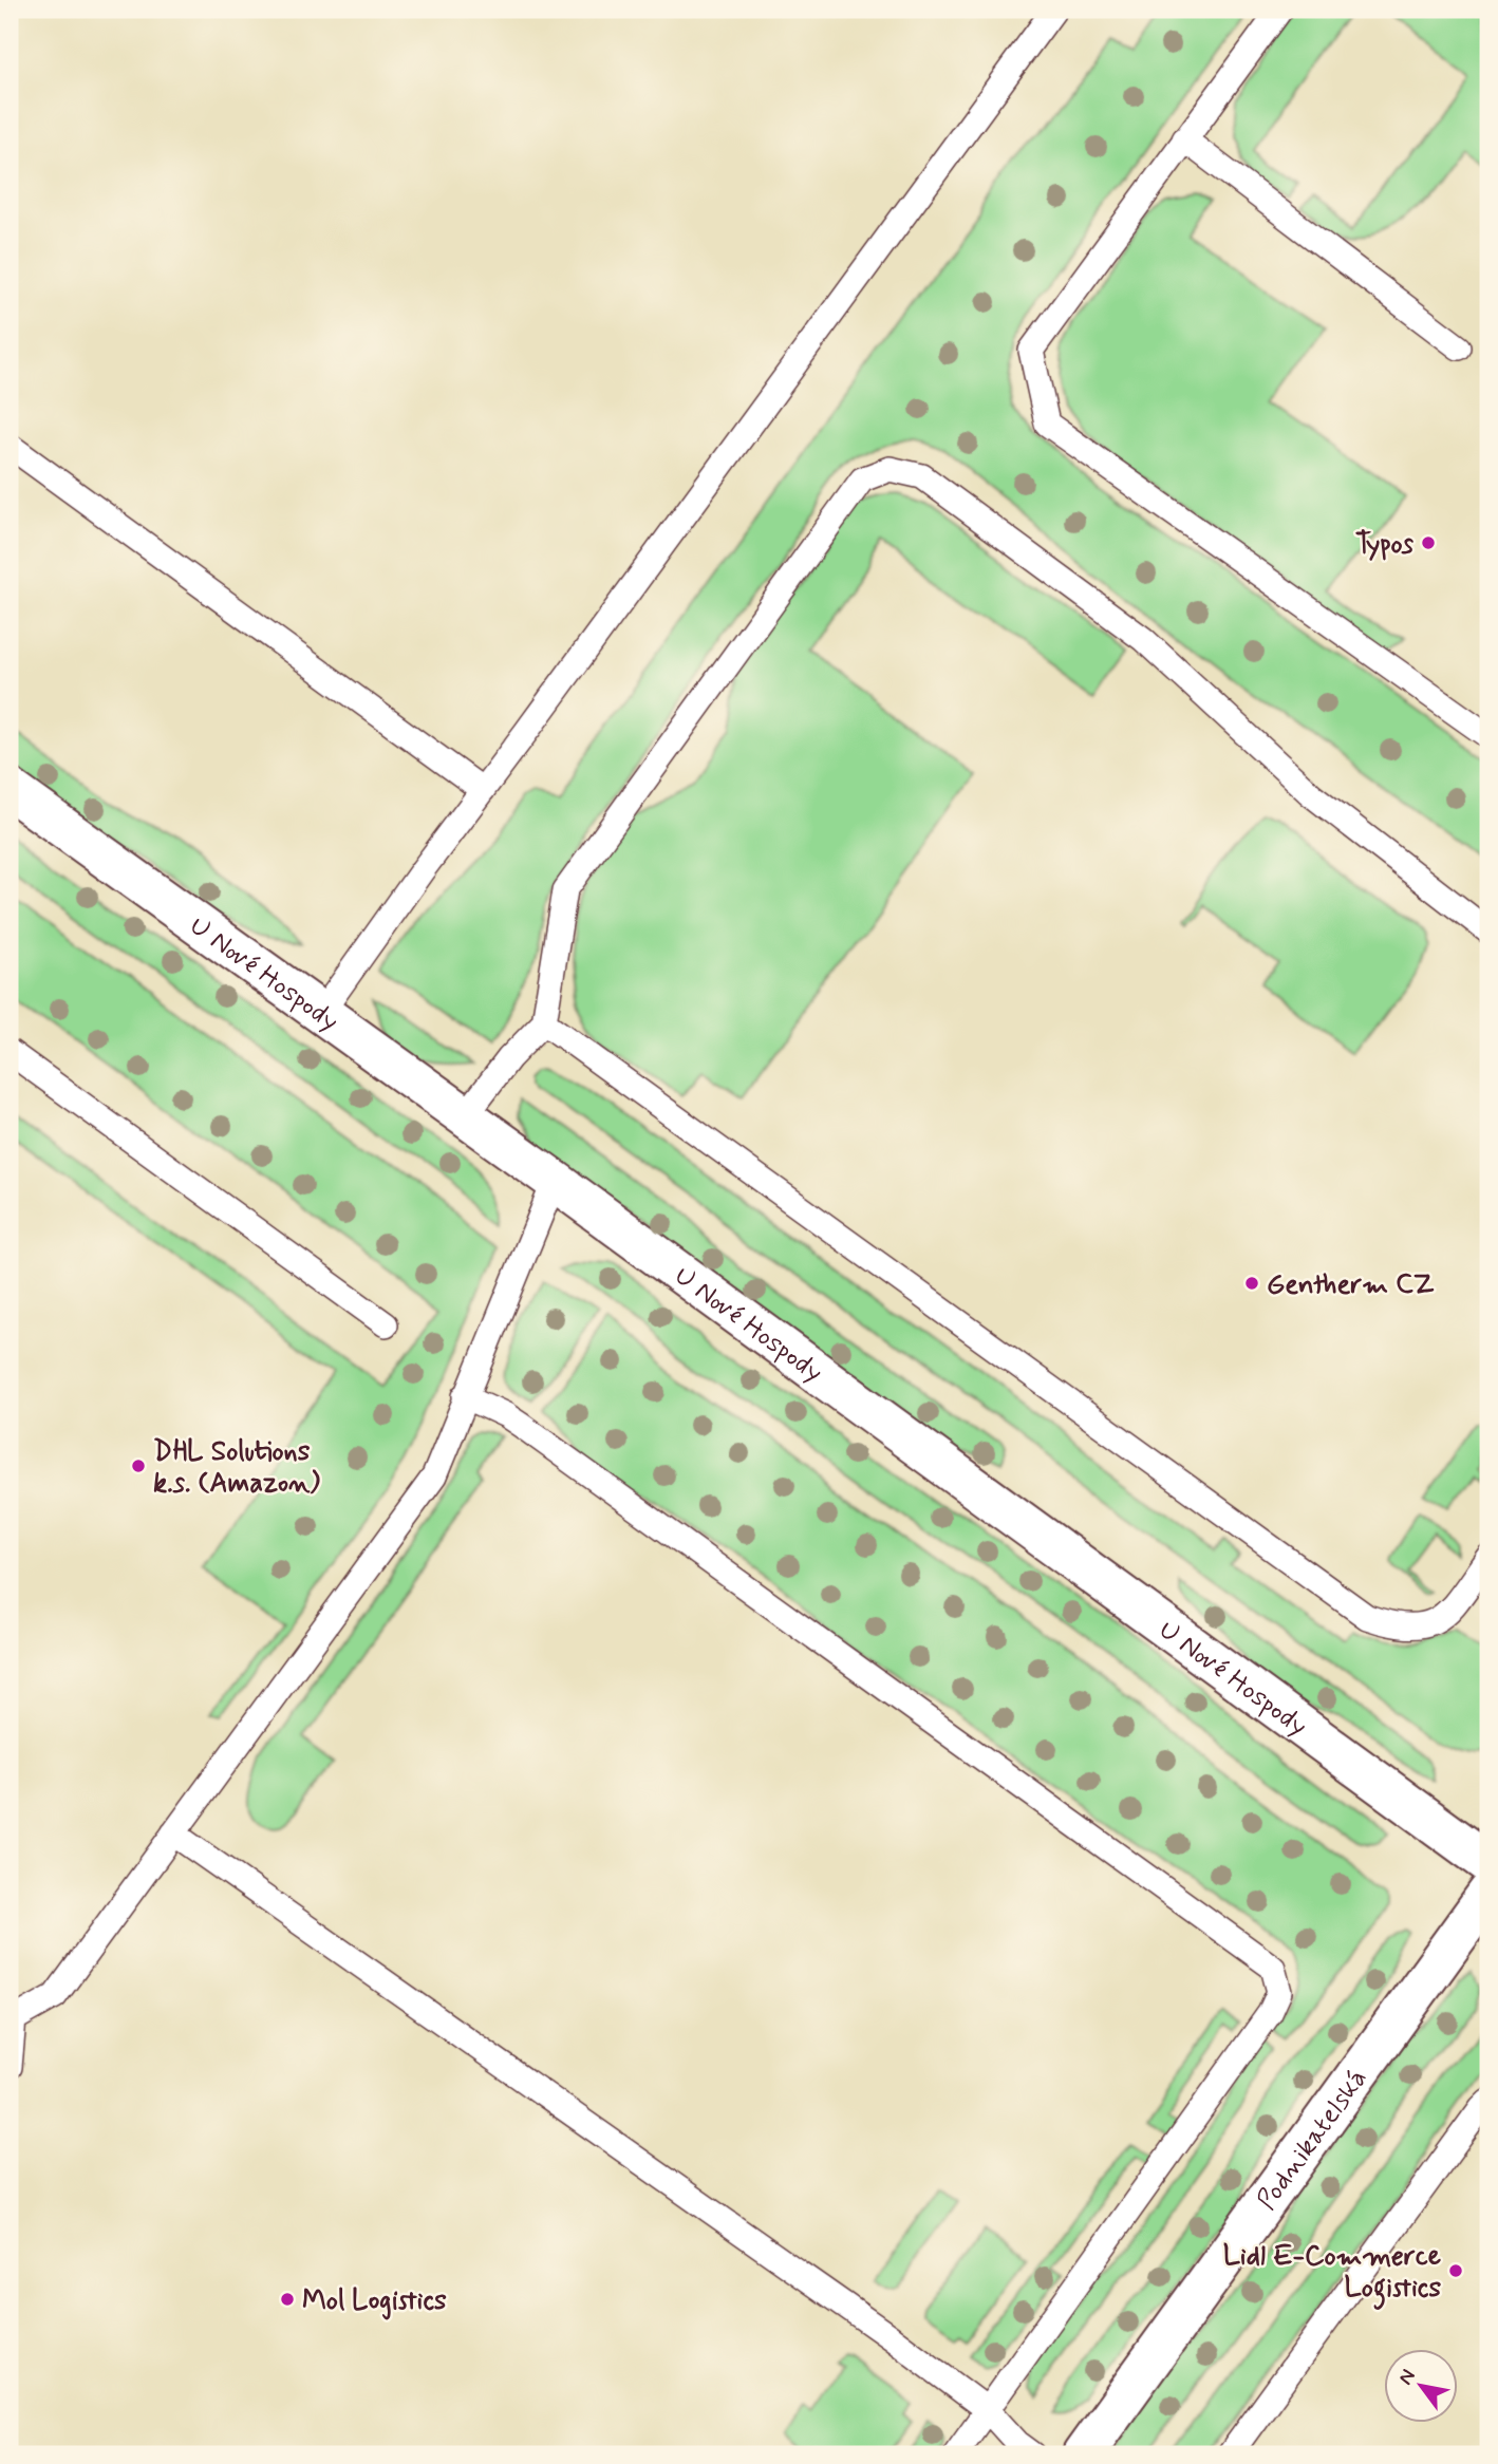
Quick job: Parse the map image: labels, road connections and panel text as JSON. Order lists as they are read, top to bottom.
{
  "streets": {
    "street": ["U Nové Hospody", "Podnikatelská"]
  },
  "places": [
    "Typos",
    "Gentherm CZ",
    "DHL Solutions k.s. (Amazon)",
    "Lidl E-Commerce Logistics",
    "Mol Logistics"
  ],
  "north": "top left"
}
